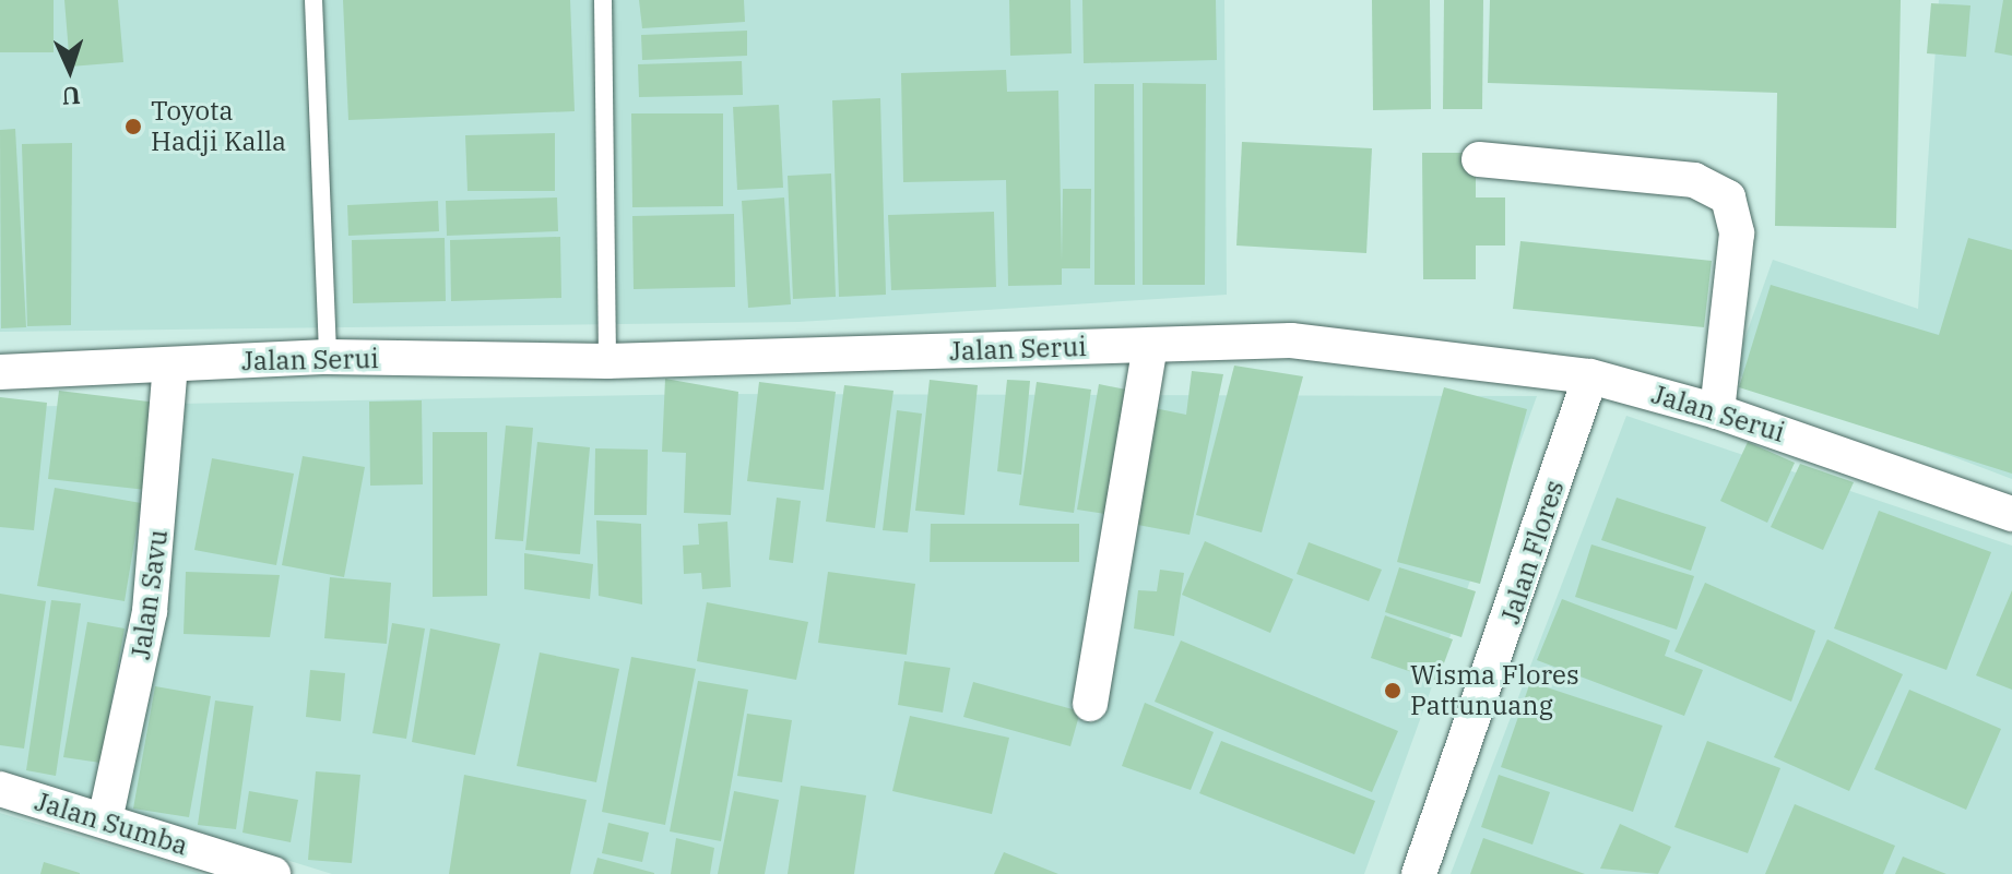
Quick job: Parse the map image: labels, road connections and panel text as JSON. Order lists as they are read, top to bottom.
{
  "streets": {
    "street": [
      "Jalan Serui",
      "Jalan Flores",
      "Jalan Savu",
      "Jalan Sumba"
    ]
  },
  "crossings": [
    ["Jalan Serui", "Jalan Flores"],
    ["Jalan Serui", "Jalan Savu"],
    ["Jalan Savu", "Jalan Sumba"]
  ],
  "places": ["Toyota Hadji Kalla", "Wisma Flores Pattunuang"],
  "north": "bottom"
}
